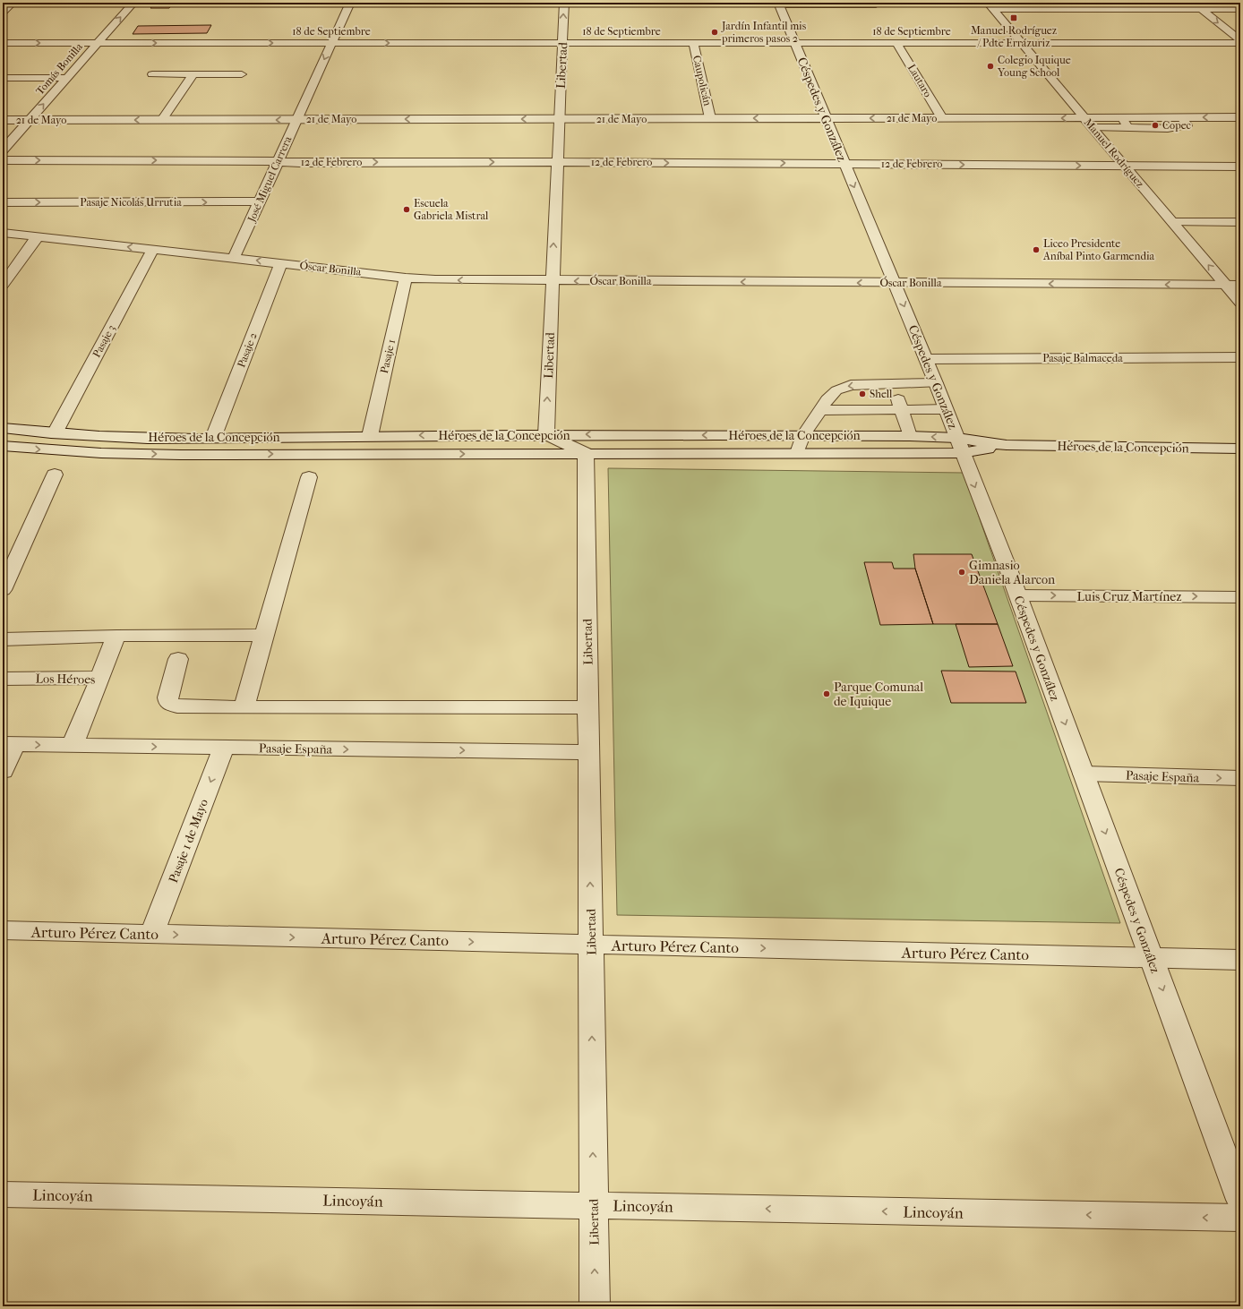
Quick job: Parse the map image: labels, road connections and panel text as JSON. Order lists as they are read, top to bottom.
{
  "streets": {
    "street": [
      "18 de Septiembre",
      "Libertad",
      "Tomás Bonilla",
      "Caupolicán",
      "Lautaro",
      "Céspedes y González",
      "21 de Mayo",
      "Manuel Rodríguez",
      "12 de Febrero",
      "José Miguel Carrera",
      "Pasaje Nicolás Urrutia",
      "Óscar Bonilla",
      "Pasaje 3",
      "Pasaje 2",
      "Pasaje 1",
      "Pasaje Balmaceda",
      "Héroes de la Concepción",
      "Luis Cruz Martínez",
      "Los Héroes",
      "Pasaje España",
      "Pasaje 1 de Mayo",
      "Arturo Pérez Canto",
      "Lincoyán"
    ]
  },
  "crossings": [
    ["18 de Septiembre", "Libertad"],
    ["18 de Septiembre", "Tomás Bonilla"],
    ["18 de Septiembre", "Caupolicán"],
    ["18 de Septiembre", "Lautaro"],
    ["18 de Septiembre", "Céspedes y González"],
    ["18 de Septiembre", "Manuel Rodríguez"],
    ["18 de Septiembre", "José Miguel Carrera"],
    ["Libertad", "21 de Mayo"],
    ["Libertad", "12 de Febrero"],
    ["Libertad", "Óscar Bonilla"],
    ["Libertad", "Héroes de la Concepción"],
    ["Libertad", "Pasaje España"],
    ["Libertad", "Arturo Pérez Canto"],
    ["Libertad", "Lincoyán"],
    ["Tomás Bonilla", "21 de Mayo"],
    ["Caupolicán", "21 de Mayo"],
    ["Lautaro", "21 de Mayo"],
    ["Céspedes y González", "21 de Mayo"],
    ["Céspedes y González", "12 de Febrero"],
    ["Céspedes y González", "Óscar Bonilla"],
    ["Céspedes y González", "Pasaje Balmaceda"],
    ["Céspedes y González", "Héroes de la Concepción"],
    ["Céspedes y González", "Luis Cruz Martínez"],
    ["Céspedes y González", "Pasaje España"],
    ["Céspedes y González", "Arturo Pérez Canto"],
    ["21 de Mayo", "Manuel Rodríguez"],
    ["21 de Mayo", "José Miguel Carrera"],
    ["Manuel Rodríguez", "12 de Febrero"],
    ["Manuel Rodríguez", "Óscar Bonilla"],
    ["12 de Febrero", "José Miguel Carrera"],
    ["José Miguel Carrera", "Pasaje Nicolás Urrutia"],
    ["José Miguel Carrera", "Óscar Bonilla"],
    ["Óscar Bonilla", "Pasaje 3"],
    ["Óscar Bonilla", "Pasaje 2"],
    ["Óscar Bonilla", "Pasaje 1"],
    ["Pasaje 3", "Héroes de la Concepción"],
    ["Pasaje 2", "Héroes de la Concepción"],
    ["Pasaje 1", "Héroes de la Concepción"],
    ["Los Héroes", "Pasaje España"],
    ["Pasaje España", "Pasaje 1 de Mayo"],
    ["Pasaje 1 de Mayo", "Arturo Pérez Canto"]
  ],
  "one_way": [
    "Libertad",
    "Céspedes y González",
    "Óscar Bonilla",
    "Luis Cruz Martínez",
    "Pasaje 1 de Mayo",
    "Arturo Pérez Canto",
    "Lincoyán"
  ],
  "places": {
    "transit": ["Manuel Rodríguez / Pdte Errázuriz"],
    "other": [
      "Jardín Infantil mis primeros pasos 2",
      "Colegio Iquique Young School",
      "Copec",
      "Escuela Gabriela Mistral",
      "Liceo Presidente Aníbal Pinto Garmendia",
      "Shell",
      "Gimnasio Daniela Alarcon",
      "Parque Comunal de Iquique"
    ]
  }
}
